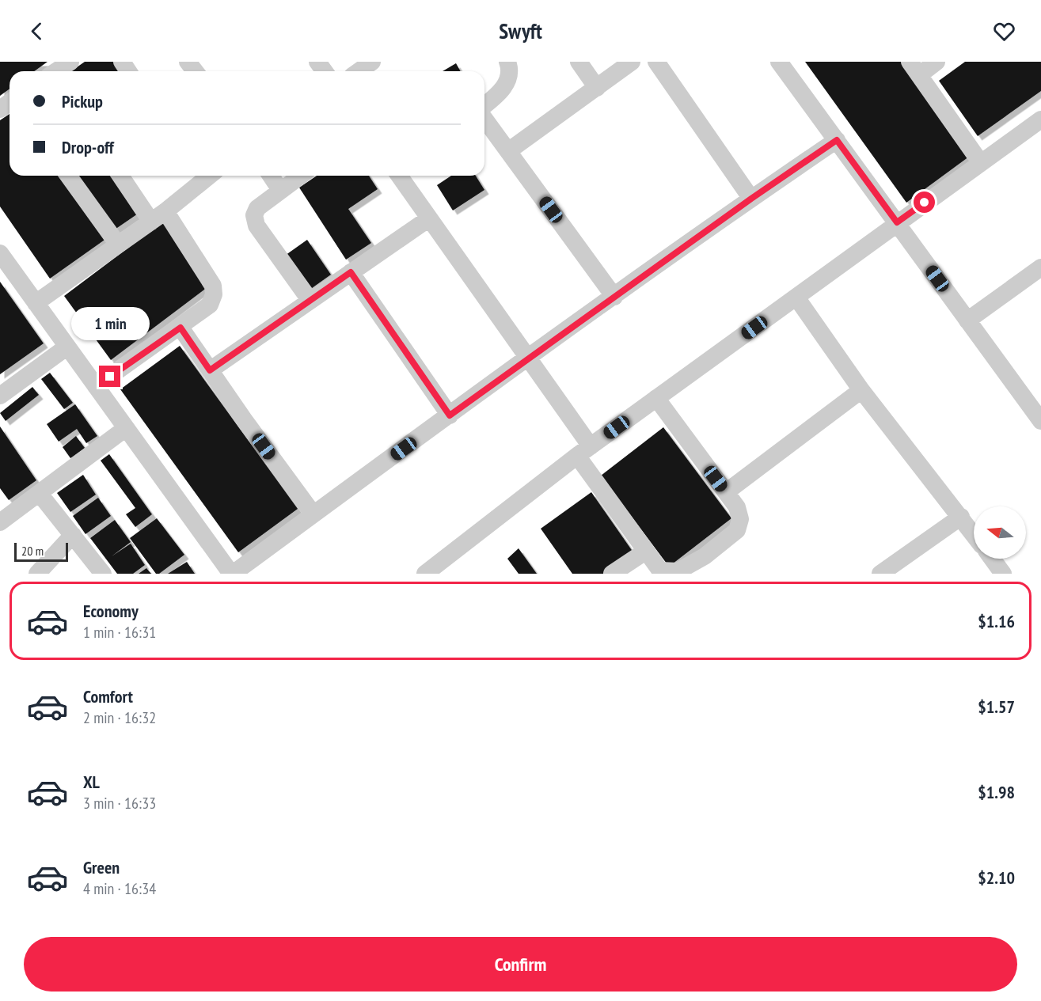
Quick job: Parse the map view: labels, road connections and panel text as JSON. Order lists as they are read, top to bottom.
{
  "scale_bar": "20 m",
  "north": "left",
  "page": {
    "header": "Swyft",
    "banner": ["Pickup", "Drop-off"],
    "bubble": "1 min",
    "scale": "20 m",
    "list": [
      {
        "name": "Economy",
        "note": "1 min · 16:31",
        "value": "$1.16"
      },
      {
        "name": "Comfort",
        "note": "2 min · 16:32",
        "value": "$1.57"
      },
      {
        "name": "XL",
        "note": "3 min · 16:33",
        "value": "$1.98"
      },
      {
        "name": "Green",
        "note": "4 min · 16:34",
        "value": "$2.10"
      }
    ],
    "buttons": "Confirm"
  }
}
